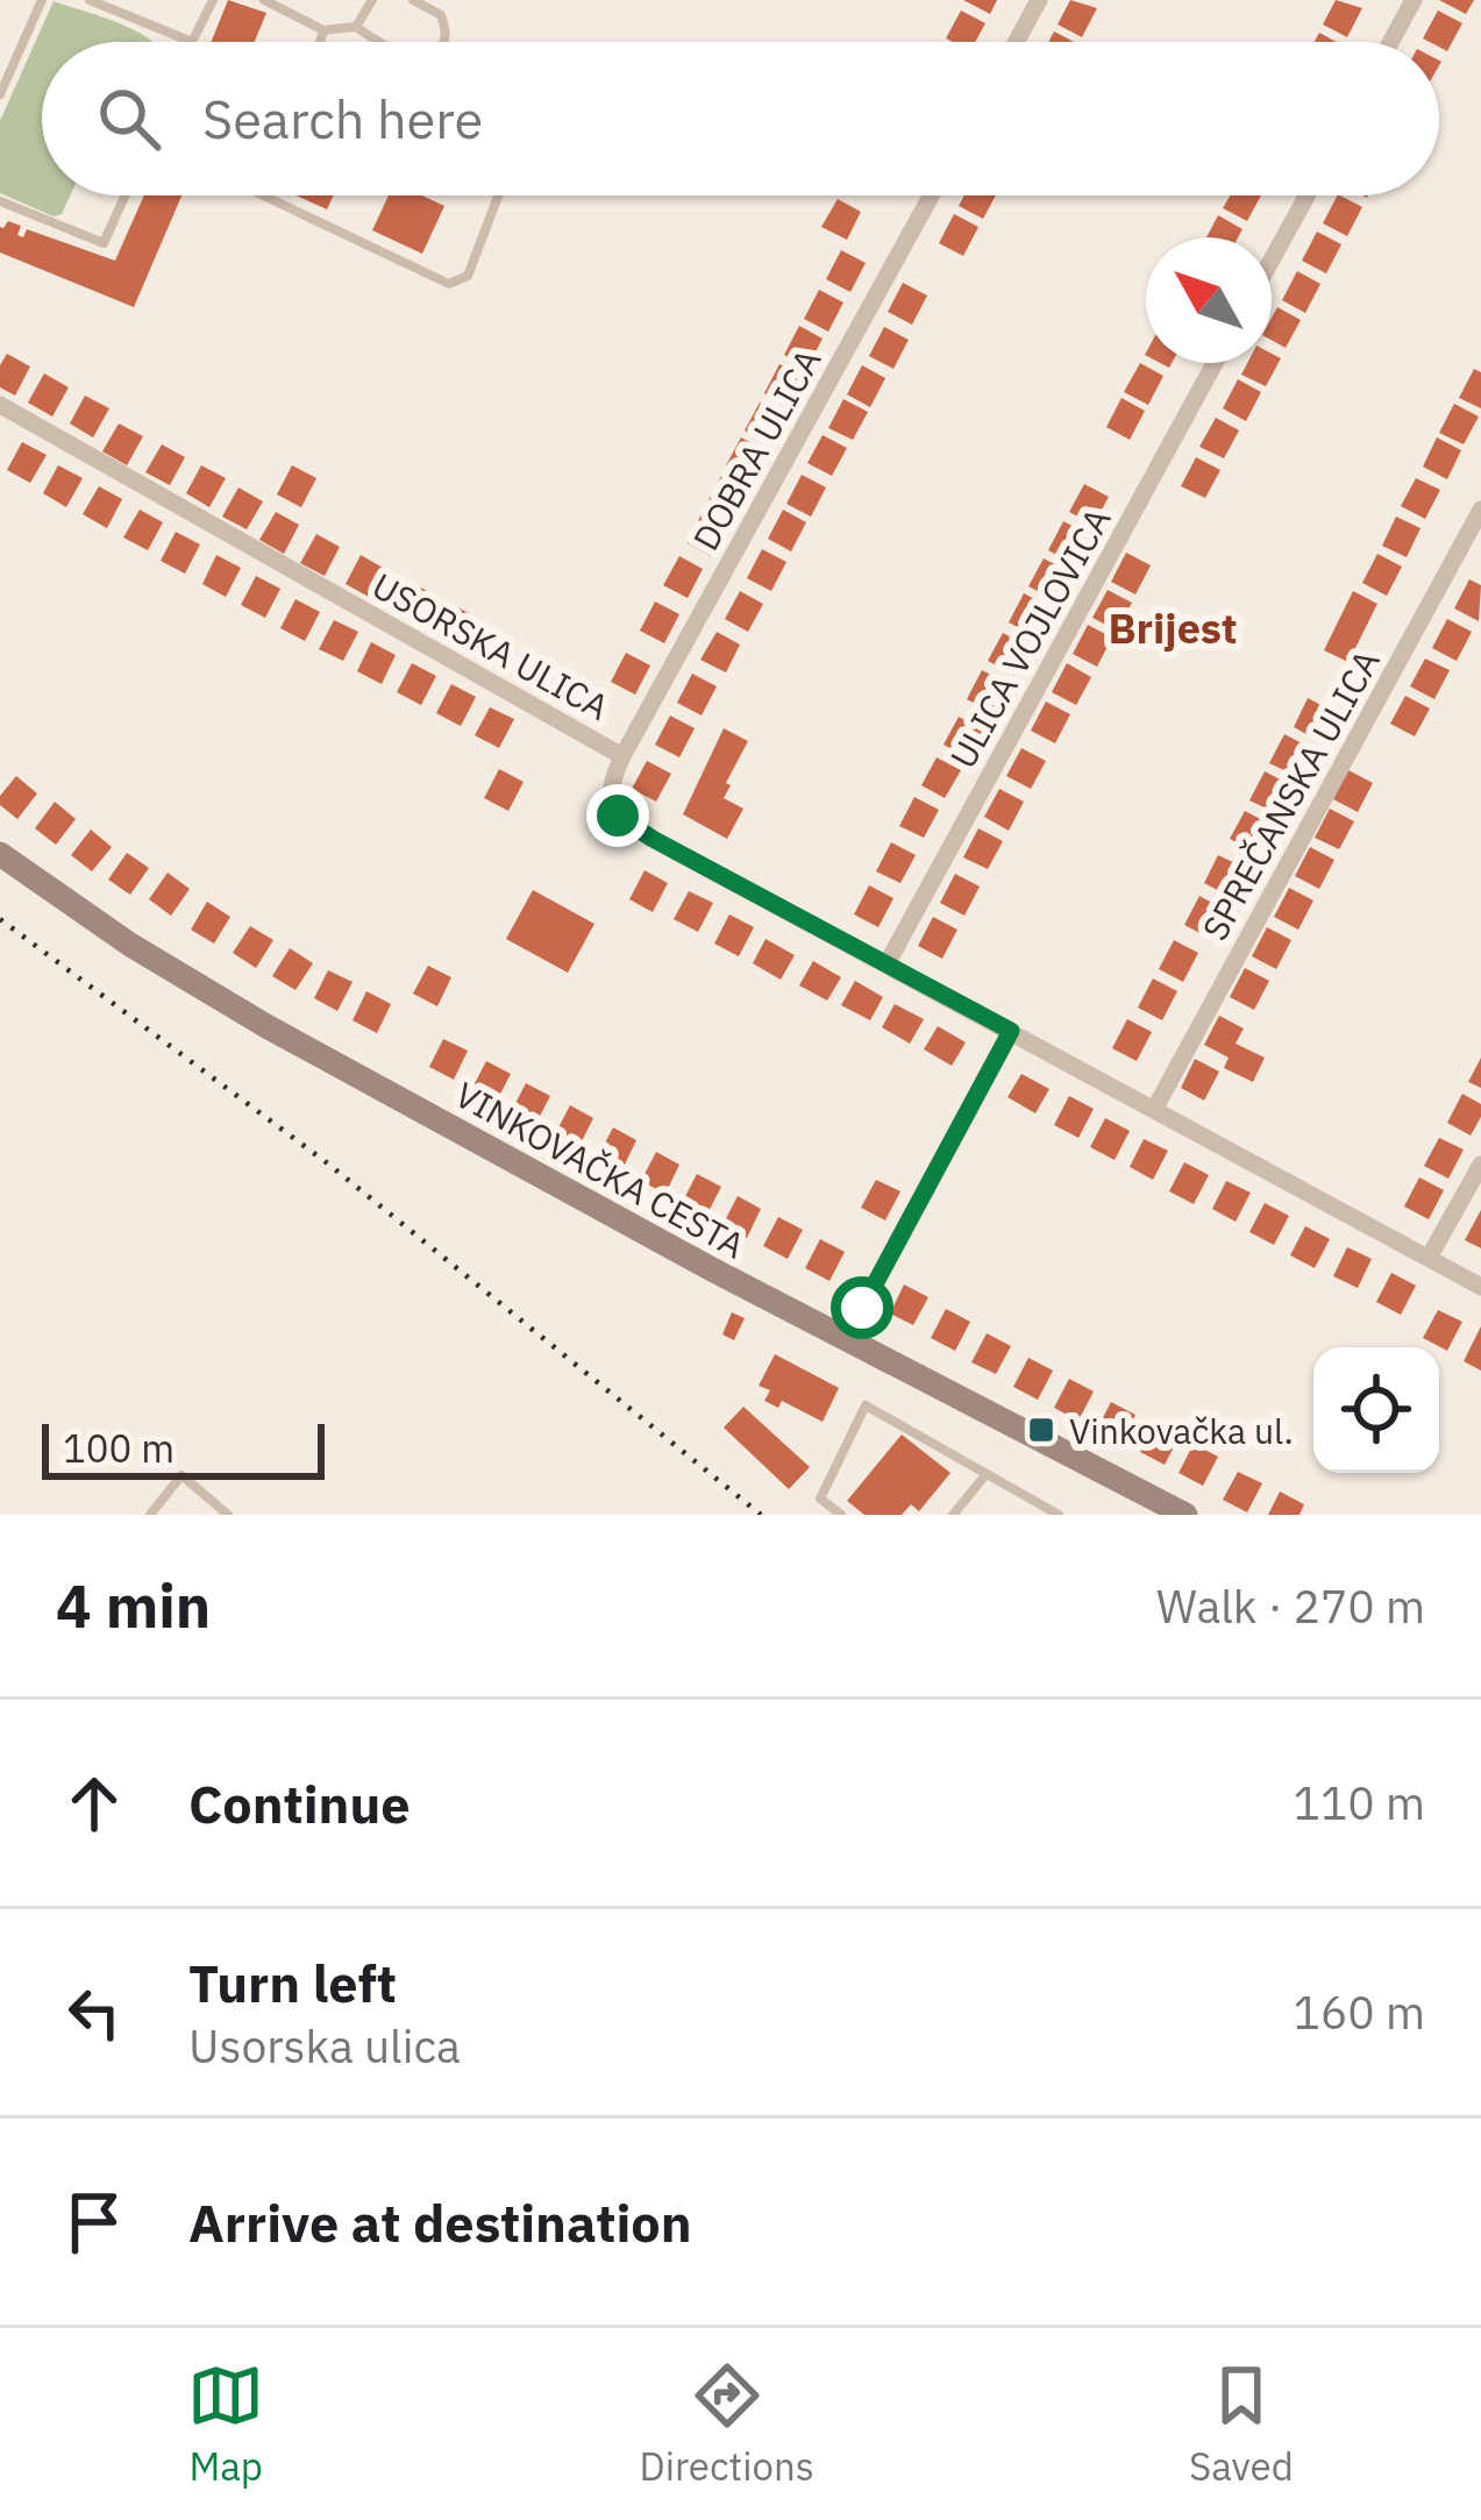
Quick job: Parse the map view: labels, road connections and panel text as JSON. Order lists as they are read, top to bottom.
{
  "streets": {
    "main road": ["VINKOVAČKA CESTA"],
    "street": [
      "DOBRA ULICA",
      "ULICA VOJLOVICA",
      "USORSKA ULICA",
      "SPREČANSKA ULICA"
    ]
  },
  "crossings": [
    ["DOBRA ULICA", "USORSKA ULICA"],
    ["ULICA VOJLOVICA", "USORSKA ULICA"],
    ["USORSKA ULICA", "SPREČANSKA ULICA"]
  ],
  "districts": ["Brijest"],
  "places": {
    "transit": ["Vinkovačka ul."]
  },
  "scale_bar": "100 m",
  "north": "top left",
  "page": {
    "search": "Search here",
    "scale": "100 m",
    "heading": ["4 min", "Walk · 270 m"],
    "list": [
      ["Continue", "110 m"],
      ["Turn left", "Usorska ulica", "160 m"],
      "Arrive at destination"
    ],
    "nav": ["Map", "Directions", "Saved"]
  }
}
